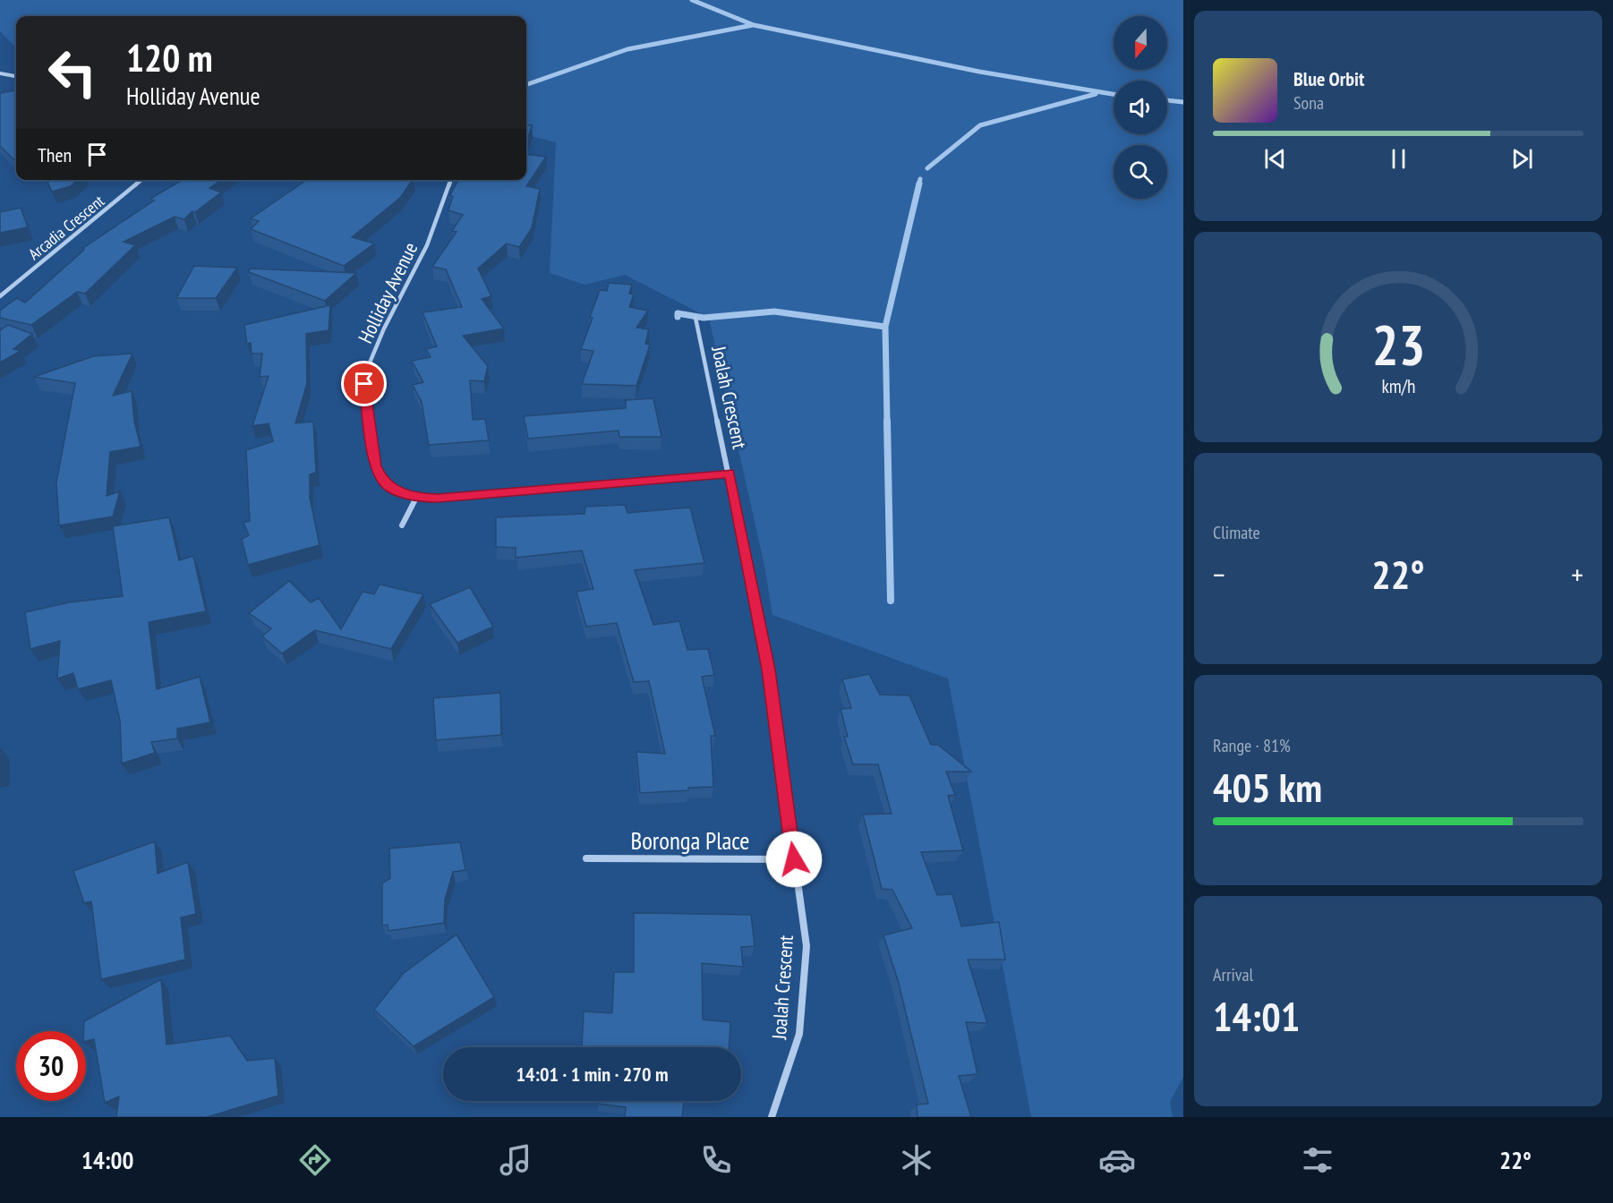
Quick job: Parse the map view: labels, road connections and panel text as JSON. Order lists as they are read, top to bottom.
{
  "streets": {
    "street": [
      "Arcadia Crescent",
      "Holliday Avenue",
      "Joalah Crescent",
      "Boronga Place"
    ]
  },
  "crossings": [
    ["Holliday Avenue", "Joalah Crescent"],
    ["Joalah Crescent", "Boronga Place"]
  ],
  "north": "bottom",
  "page": {
    "turn": ["120 m", "Holliday Avenue"],
    "song": ["Blue Orbit", "Sona"],
    "then": "Then",
    "tile": [
      "Climate",
      ["Range · 81%", "405 km"],
      ["Arrival", "14:01"]
    ],
    "heat": ["−", "22°", "+"],
    "limit": "30",
    "trip": "14:01 · 1 min · 270 m",
    "tabs": ["14:00", "22°"],
    "gauge": ["23", "km/h"]
  }
}
